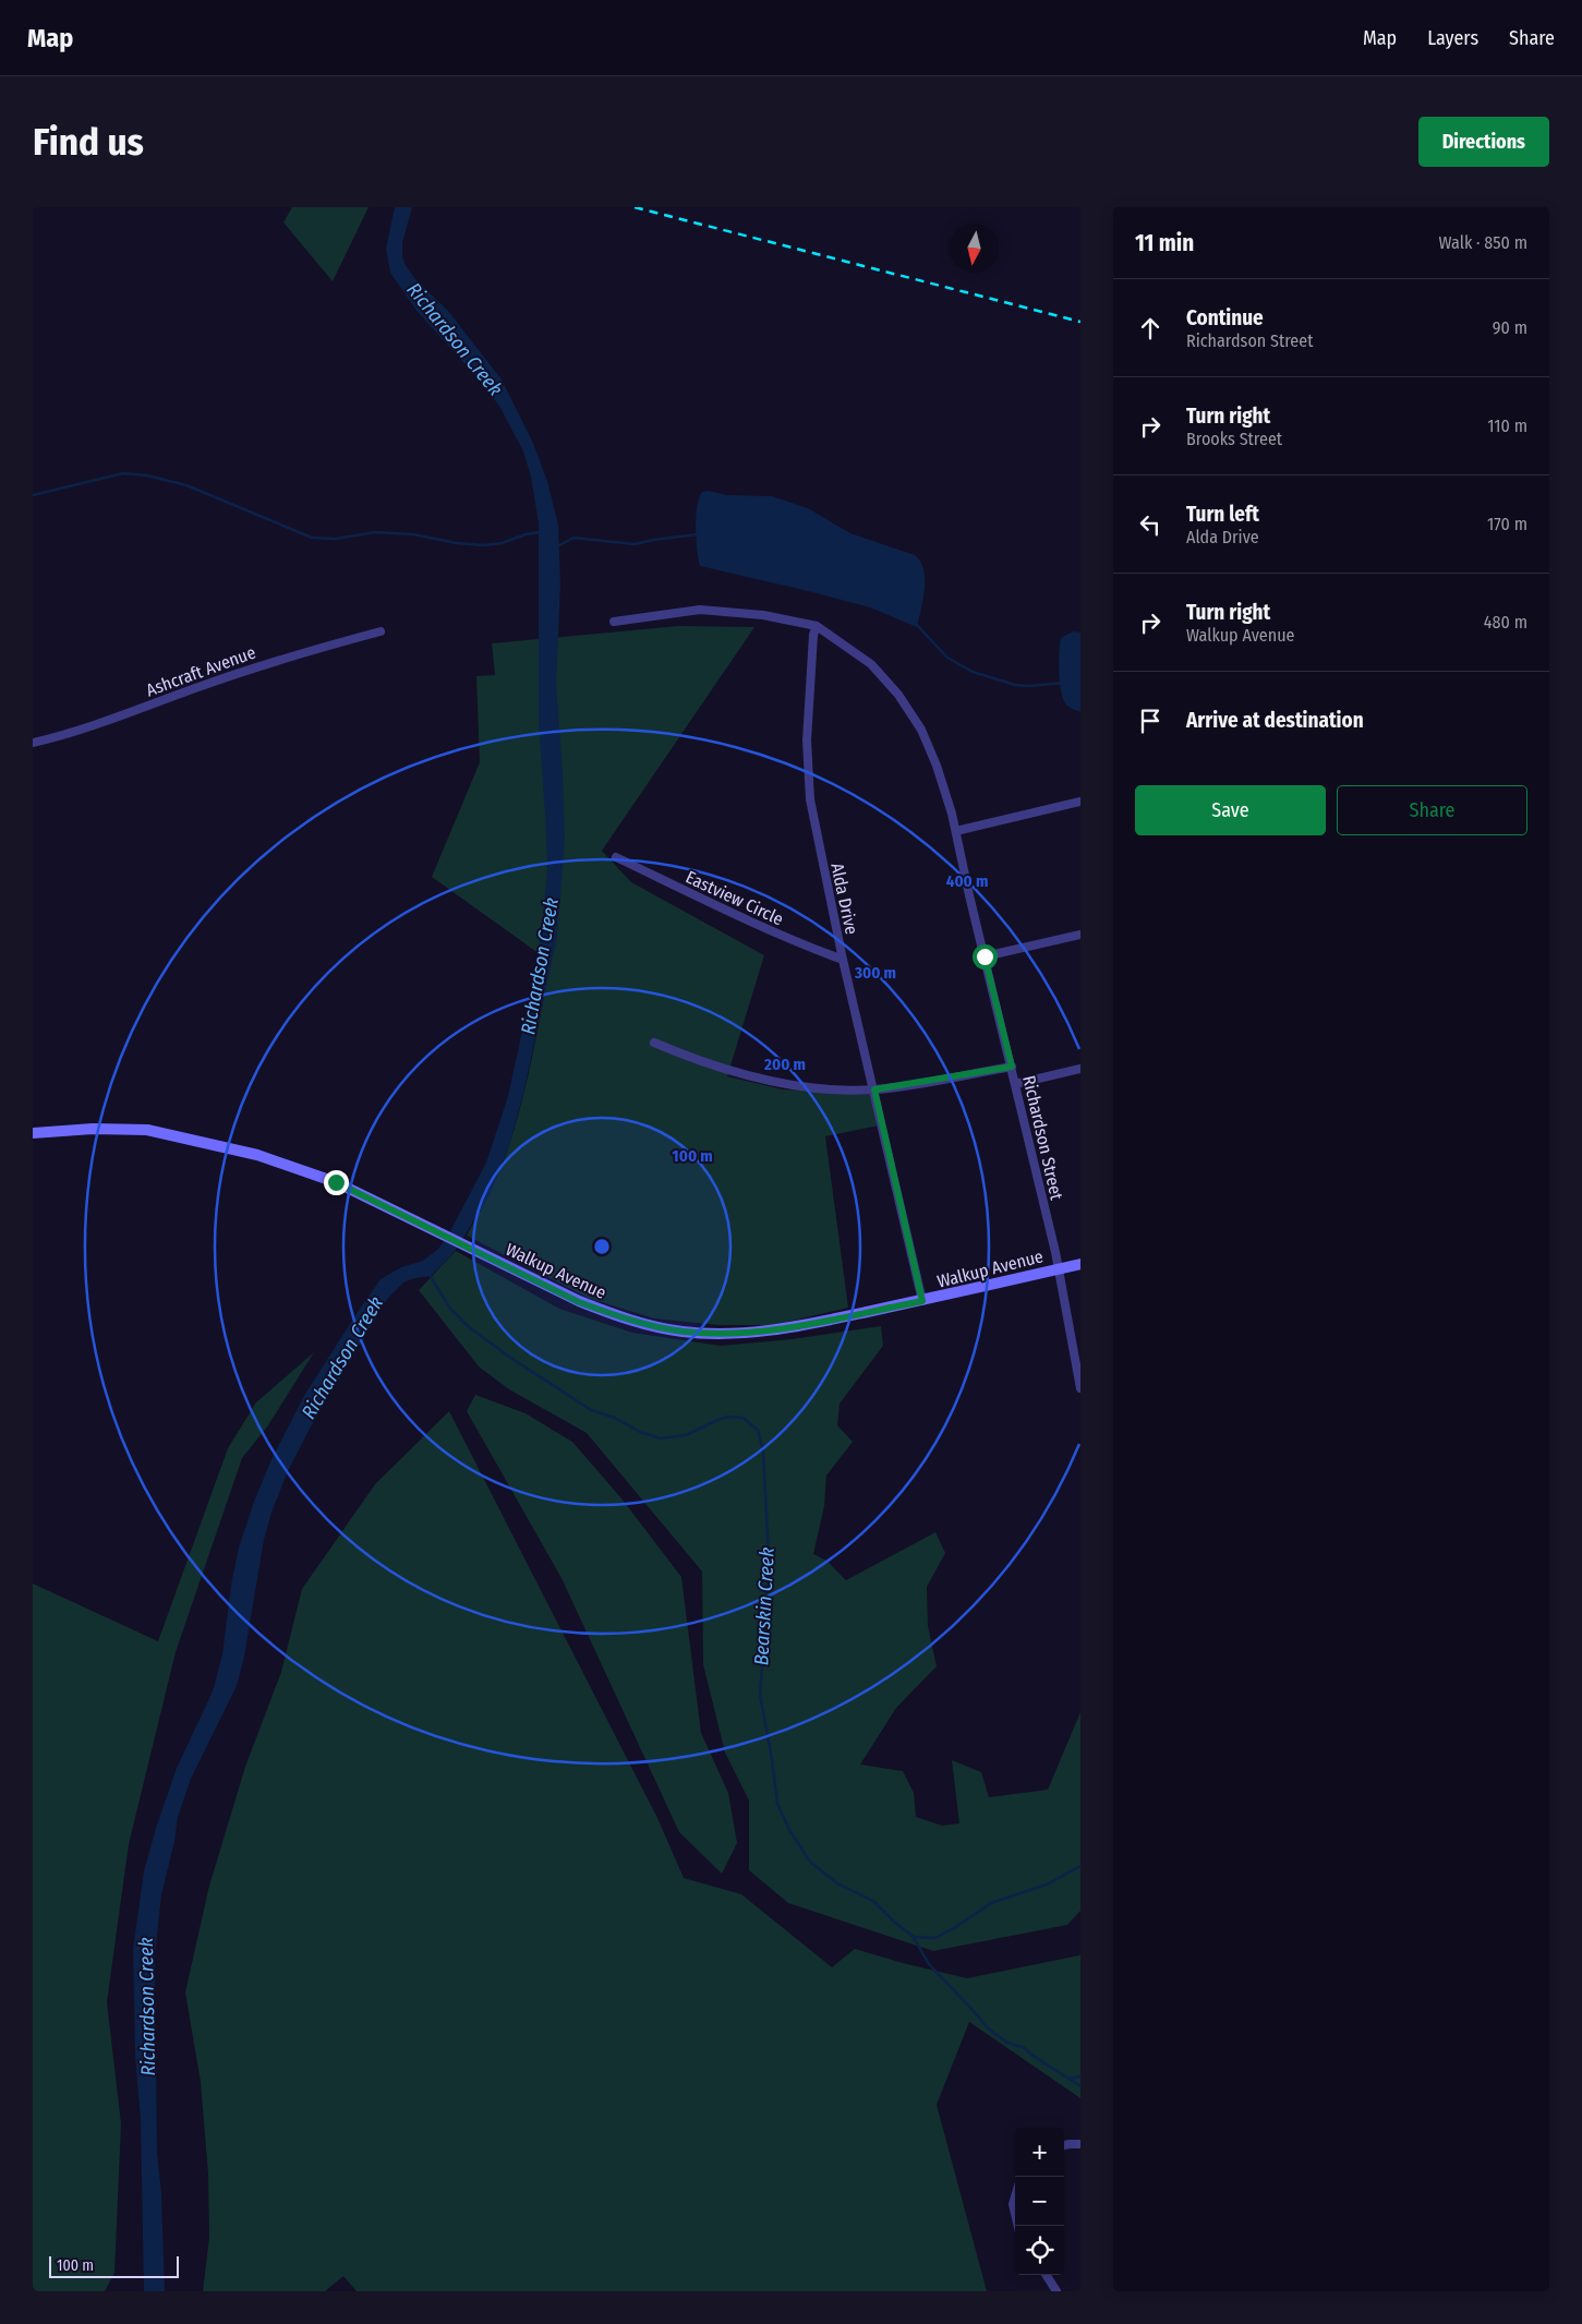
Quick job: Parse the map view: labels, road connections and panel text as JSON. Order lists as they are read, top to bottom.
{
  "streets": {
    "street": [
      "Ashcraft Avenue",
      "Eastview Circle",
      "Alda Drive",
      "Richardson Street",
      "Walkup Avenue"
    ]
  },
  "crossings": [
    ["Eastview Circle", "Alda Drive"],
    ["Alda Drive", "Walkup Avenue"],
    ["Richardson Street", "Walkup Avenue"]
  ],
  "water": ["Richardson Creek", "Bearskin Creek"],
  "scale_bar": "100 m",
  "north": "bottom",
  "page": {
    "header": "Map",
    "nav": ["Map", "Layers", "Share"],
    "buttons": [
      "Directions",
      ["Save", "Share"]
    ],
    "title": "Find us",
    "heading": ["11 min", "Walk · 850 m"],
    "list": [
      ["Continue", "Richardson Street", "90 m"],
      ["Turn right", "Brooks Street", "110 m"],
      ["Turn left", "Alda Drive", "170 m"],
      ["Turn right", "Walkup Avenue", "480 m"],
      "Arrive at destination"
    ],
    "map_buttons": ["+", "−"],
    "scale": "100 m"
  },
  "rings": [
    "400 m",
    "300 m",
    "200 m",
    "100 m"
  ]
}
